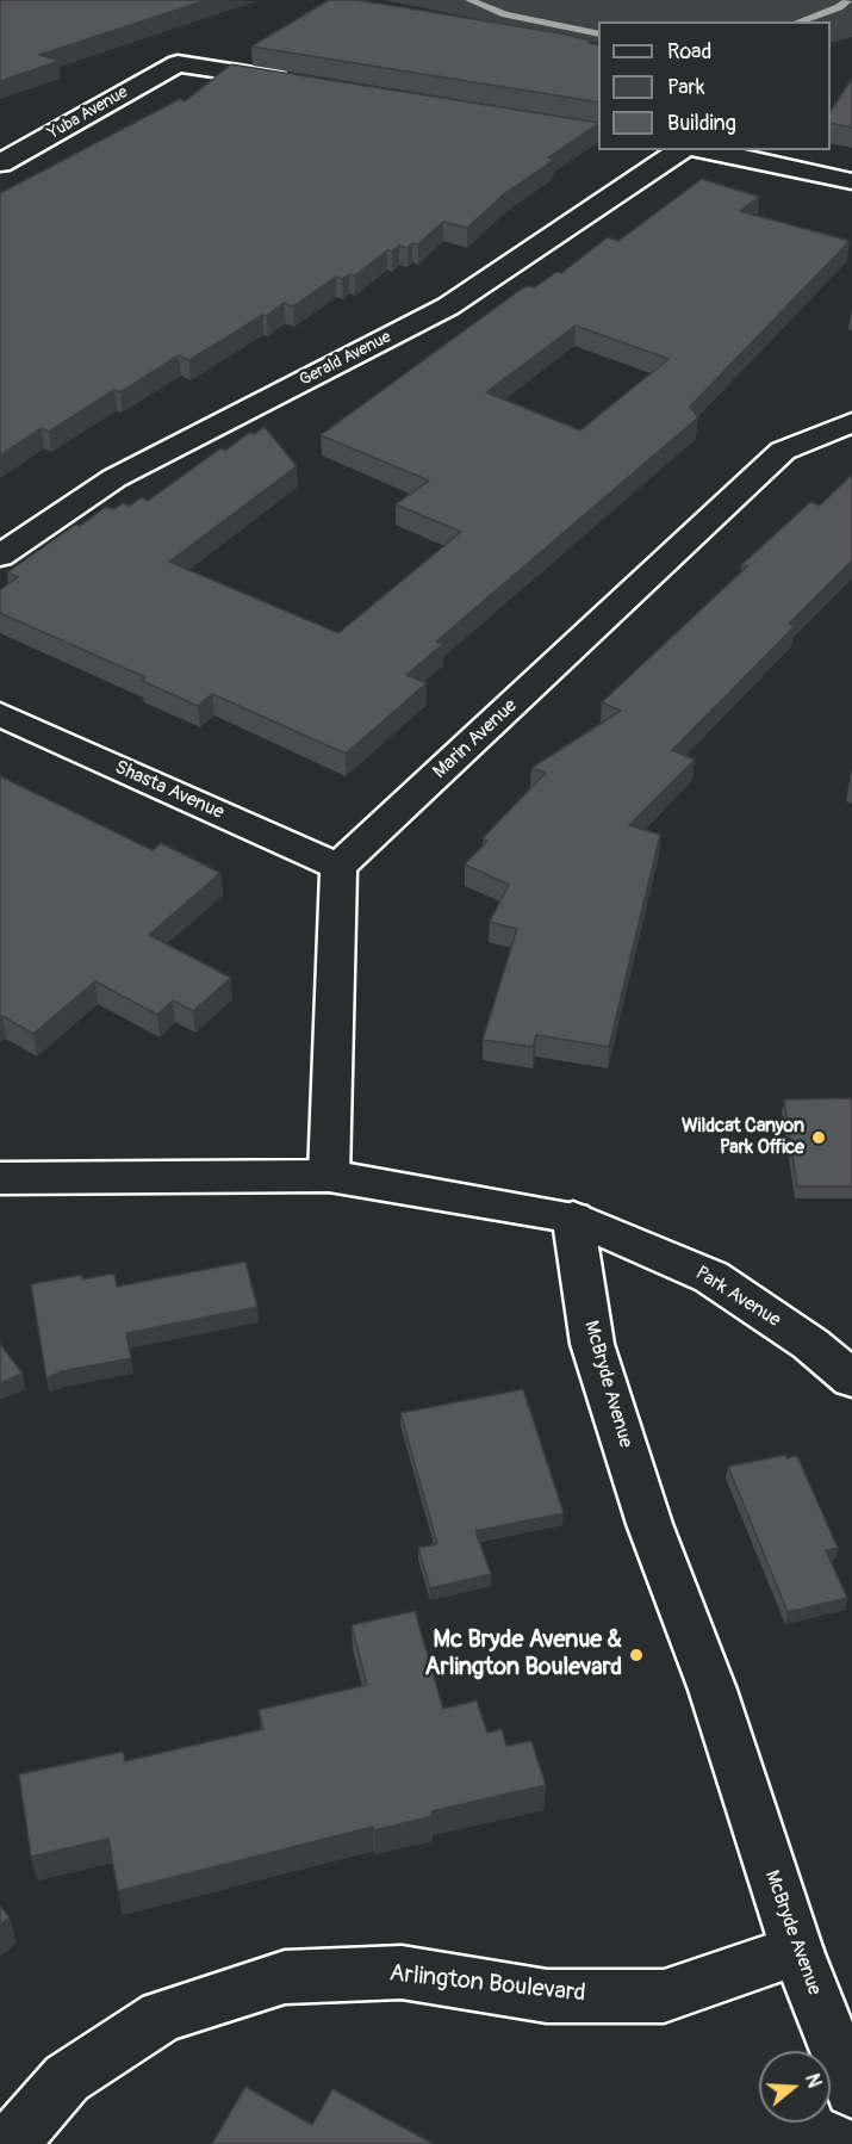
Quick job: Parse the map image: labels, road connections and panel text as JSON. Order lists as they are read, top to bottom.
{
  "streets": {
    "street": [
      "Yuba Avenue",
      "Gerald Avenue",
      "Marin Avenue",
      "Shasta Avenue",
      "Park Avenue",
      "McBryde Avenue",
      "Arlington Boulevard"
    ]
  },
  "crossings": [
    ["Marin Avenue", "Shasta Avenue"],
    ["Park Avenue", "McBryde Avenue"],
    ["McBryde Avenue", "Arlington Boulevard"]
  ],
  "places": ["Wildcat Canyon Park Office", "Mc Bryde Avenue & Arlington Boulevard"],
  "legend": ["Road", "Park", "Building"],
  "north": "right"
}
